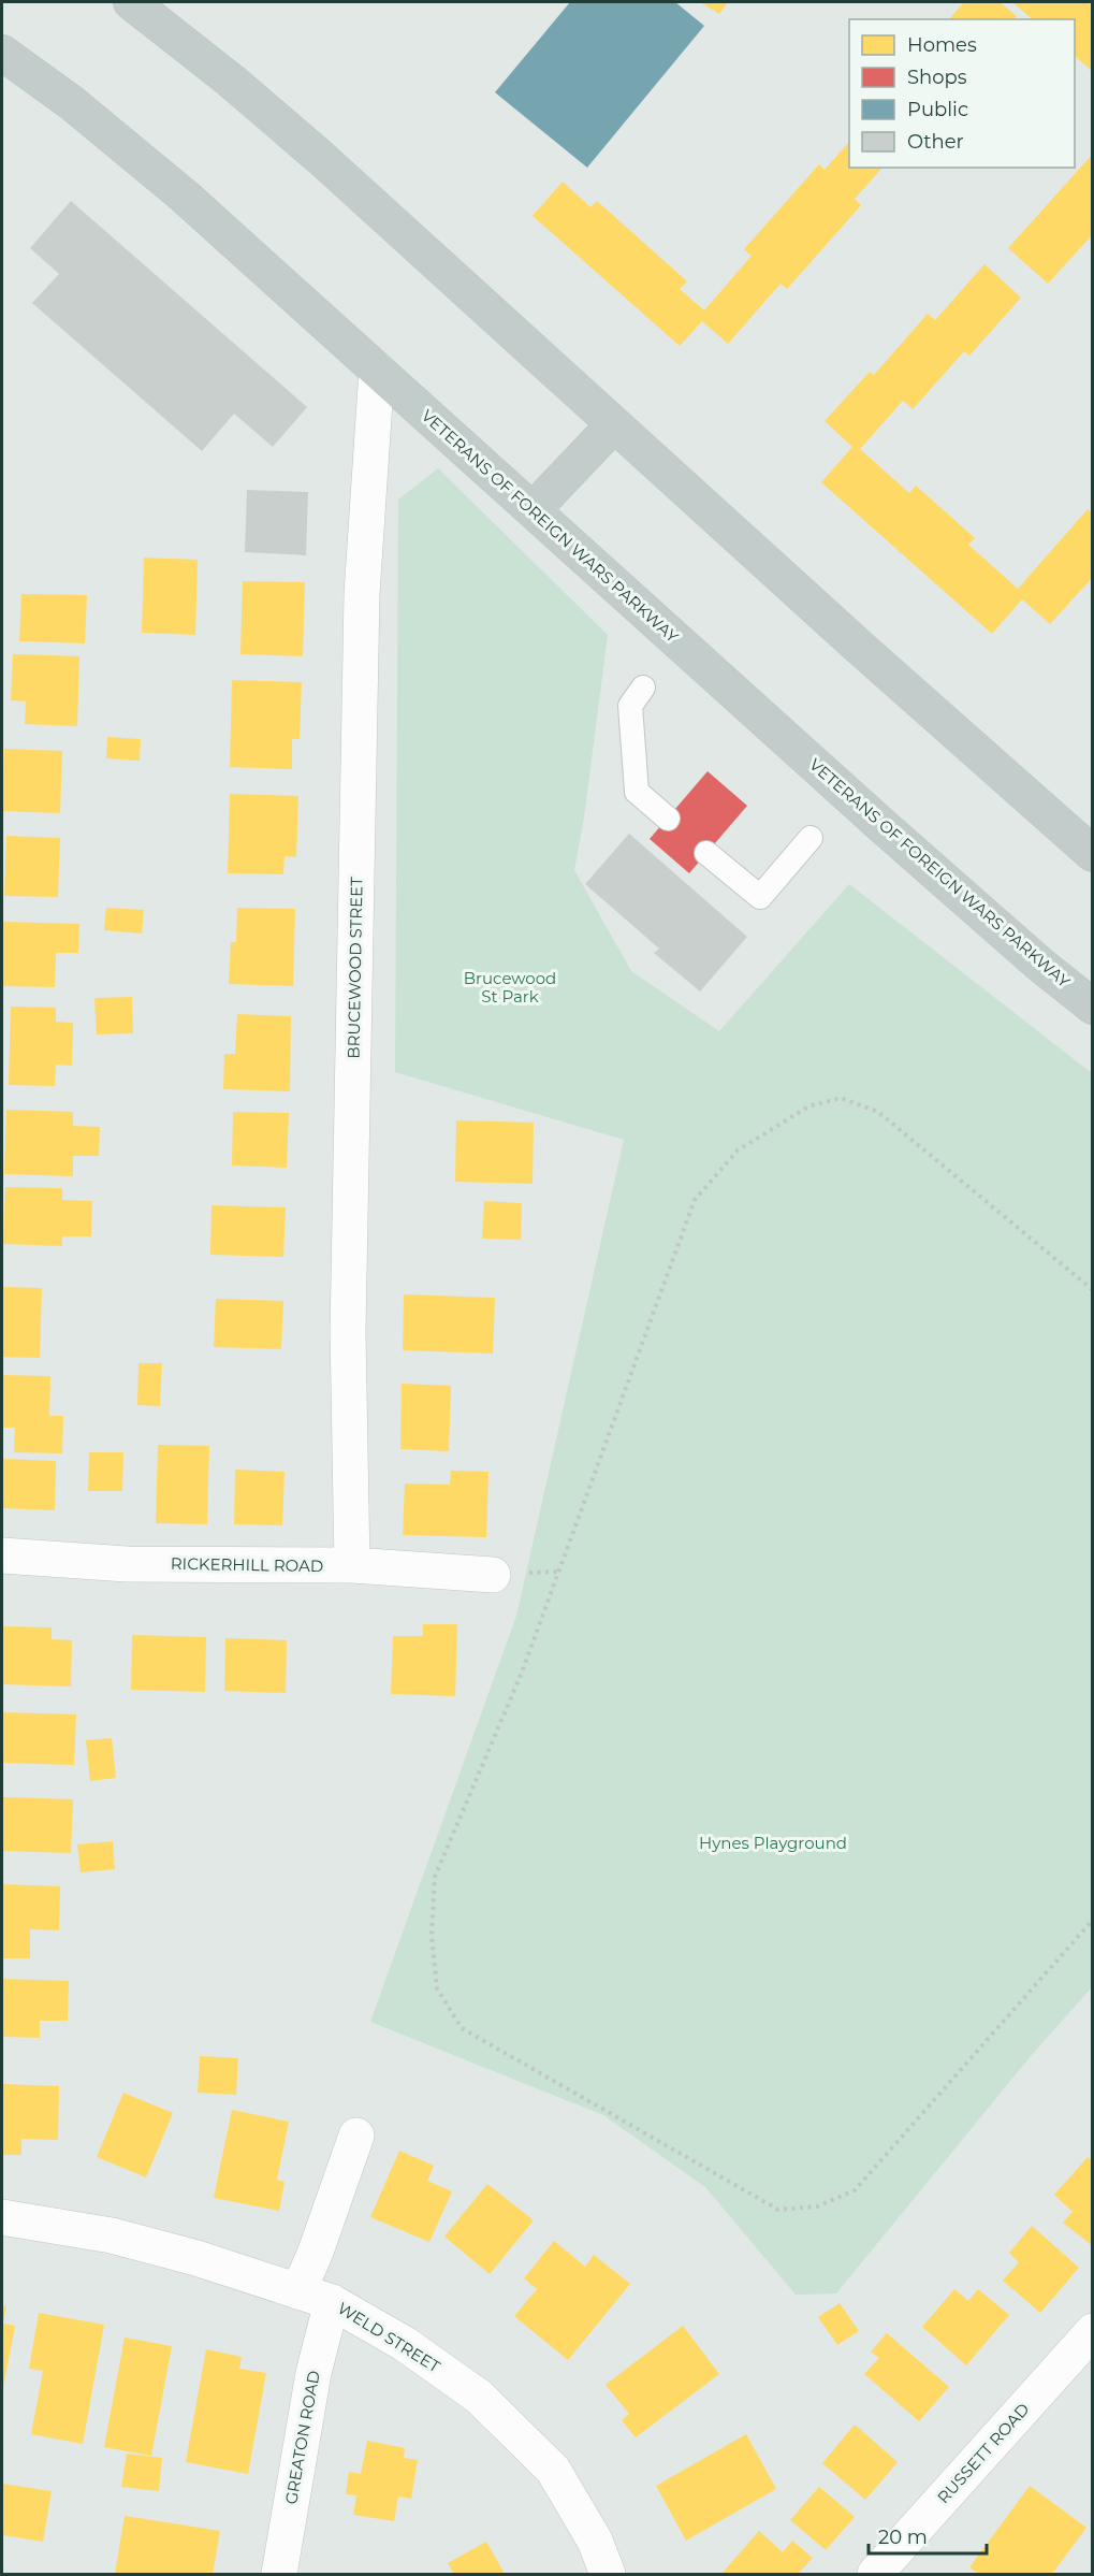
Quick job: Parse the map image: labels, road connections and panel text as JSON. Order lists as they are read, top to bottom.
{
  "streets": {
    "highway": ["VETERANS OF FOREIGN WARS PARKWAY"],
    "street": [
      "BRUCEWOOD STREET",
      "RICKERHILL ROAD",
      "WELD STREET",
      "GREATON ROAD",
      "RUSSETT ROAD"
    ]
  },
  "crossings": [
    ["VETERANS OF FOREIGN WARS PARKWAY", "BRUCEWOOD STREET"],
    ["BRUCEWOOD STREET", "RICKERHILL ROAD"],
    ["WELD STREET", "GREATON ROAD"]
  ],
  "parks": ["Brucewood St Park", "Hynes Playground"],
  "legend": [
    "Homes",
    "Shops",
    "Public",
    "Other"
  ],
  "scale_bar": "20 m"
}
